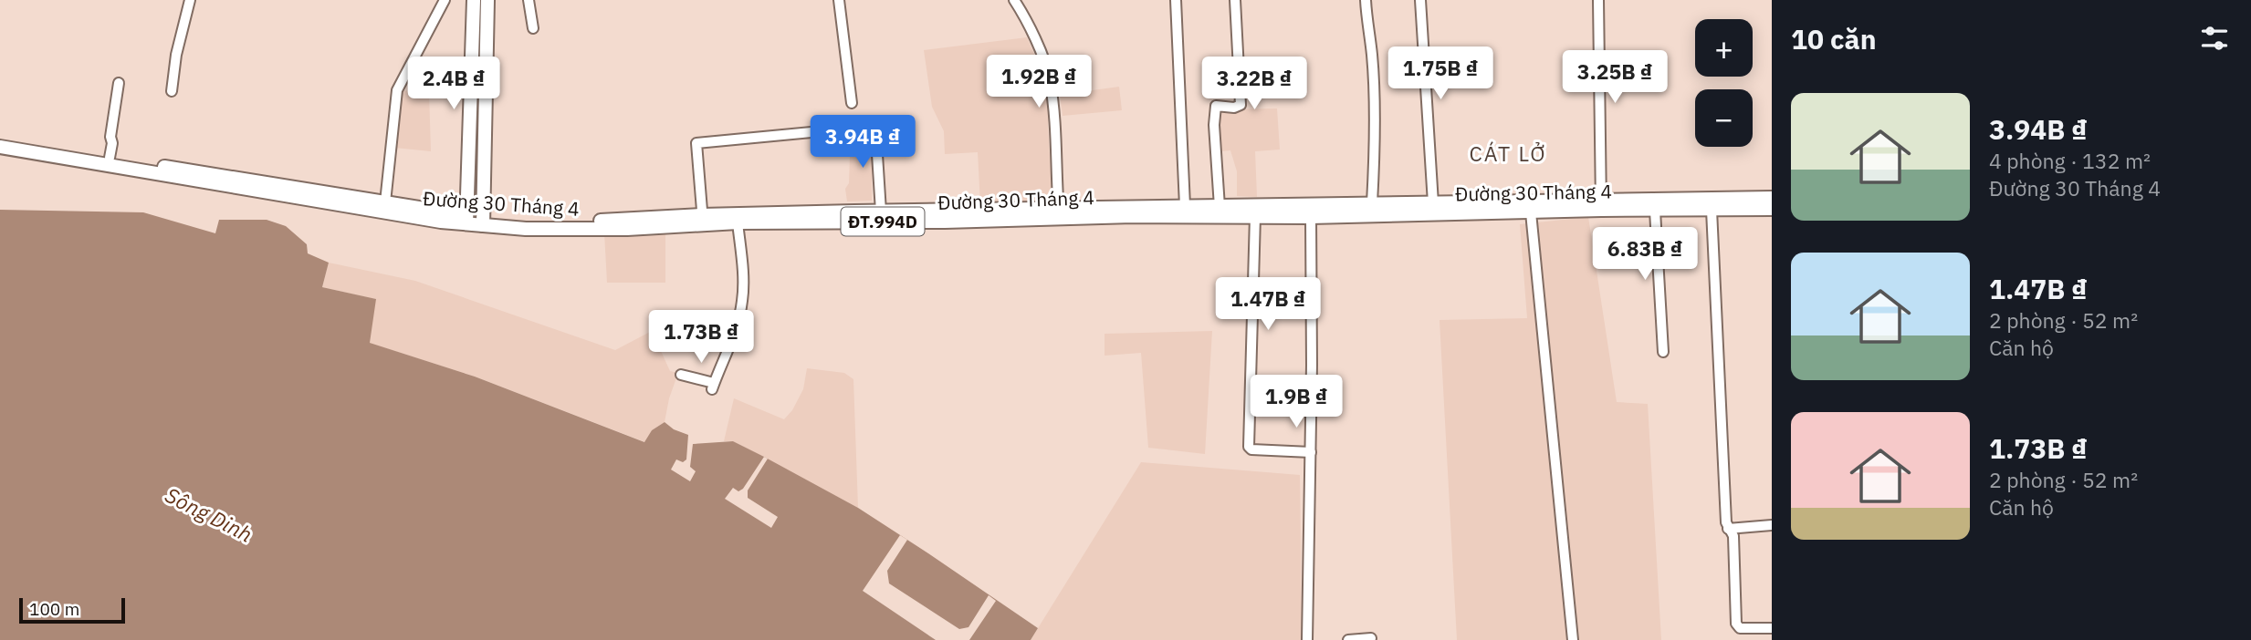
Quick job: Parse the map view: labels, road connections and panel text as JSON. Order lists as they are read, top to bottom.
{
  "streets": {
    "main road": ["Đường 30 Tháng 4", "ĐT.994D"]
  },
  "districts": ["CÁT LỞ"],
  "water": ["Sông Dinh"],
  "scale_bar": "100 m",
  "page": {
    "heading": "10 căn",
    "map_buttons": ["+", "−"],
    "price": [
      "1.75B ₫",
      "3.25B ₫",
      "1.92B ₫",
      "2.4B ₫",
      "3.22B ₫",
      "3.94B ₫",
      "6.83B ₫",
      "1.47B ₫",
      "1.73B ₫",
      "1.9B ₫"
    ],
    "list": [
      {
        "name": "3.94B ₫",
        "note": "4 phòng · 132 m² · Đường 30 Tháng 4"
      },
      {
        "name": "1.47B ₫",
        "note": "2 phòng · 52 m² · Căn hộ"
      },
      {
        "name": "1.73B ₫",
        "note": "2 phòng · 52 m² · Căn hộ"
      }
    ],
    "scale": "100 m"
  }
}
